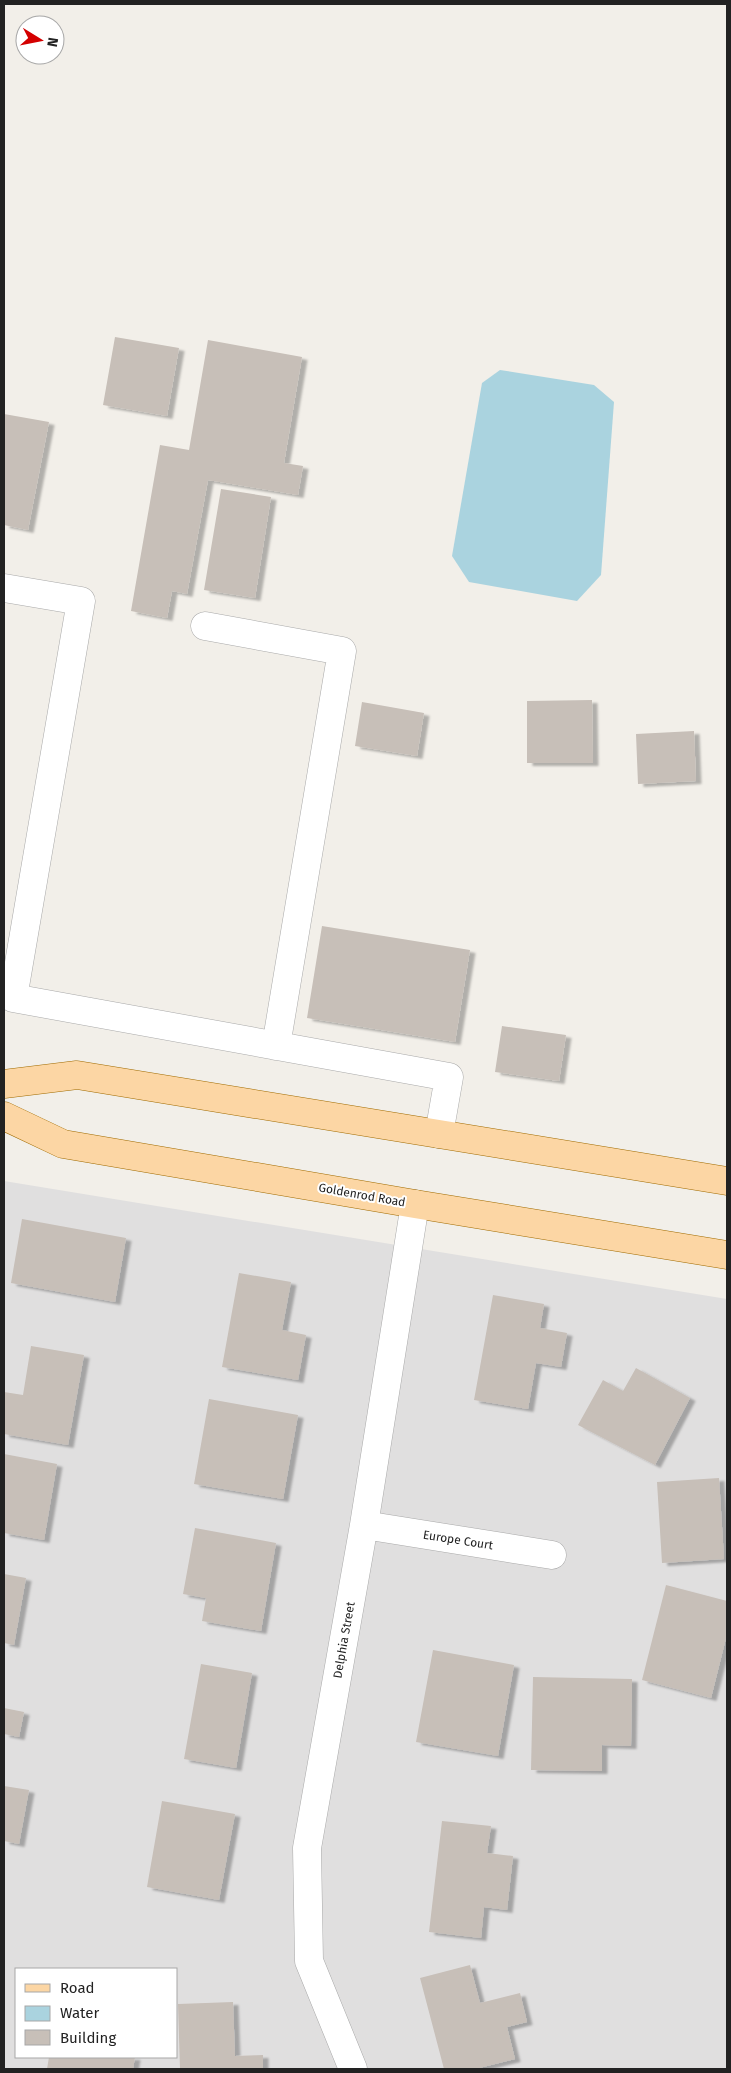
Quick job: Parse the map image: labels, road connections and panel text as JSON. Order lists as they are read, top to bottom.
{
  "streets": {
    "main road": ["Goldenrod Road"],
    "street": ["Europe Court", "Delphia Street"]
  },
  "crossings": [
    ["Goldenrod Road", "Delphia Street"],
    ["Europe Court", "Delphia Street"]
  ],
  "legend": ["Road", "Water", "Building"],
  "north": "right"
}
